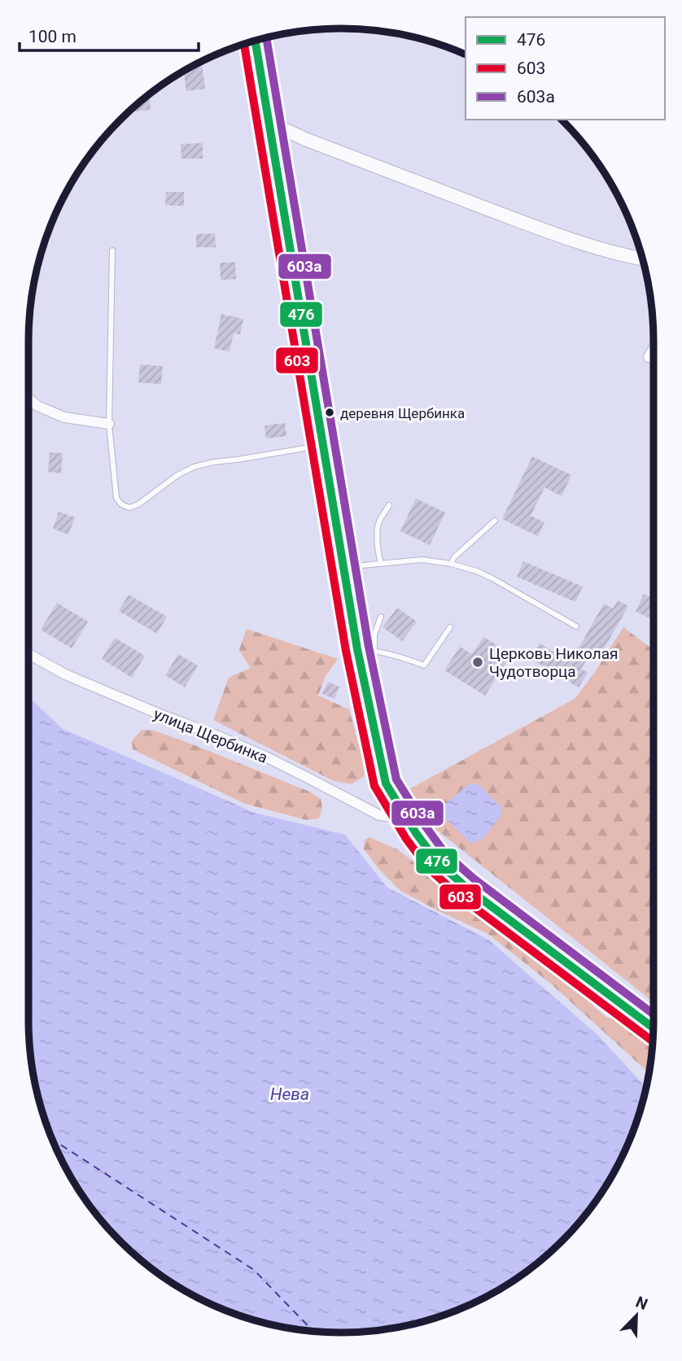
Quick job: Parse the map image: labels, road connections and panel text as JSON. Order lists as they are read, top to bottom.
{
  "streets": {
    "street": ["улица Щербинка"]
  },
  "water": ["Нева"],
  "places": ["деревня Щербинка", "Церковь Николая Чудотворца"],
  "lines": ["transit line 603а", "transit line 476", "transit line 603"],
  "legend": ["476", "603", "603а"],
  "scale_bar": "100 m",
  "north": "top right"
}
